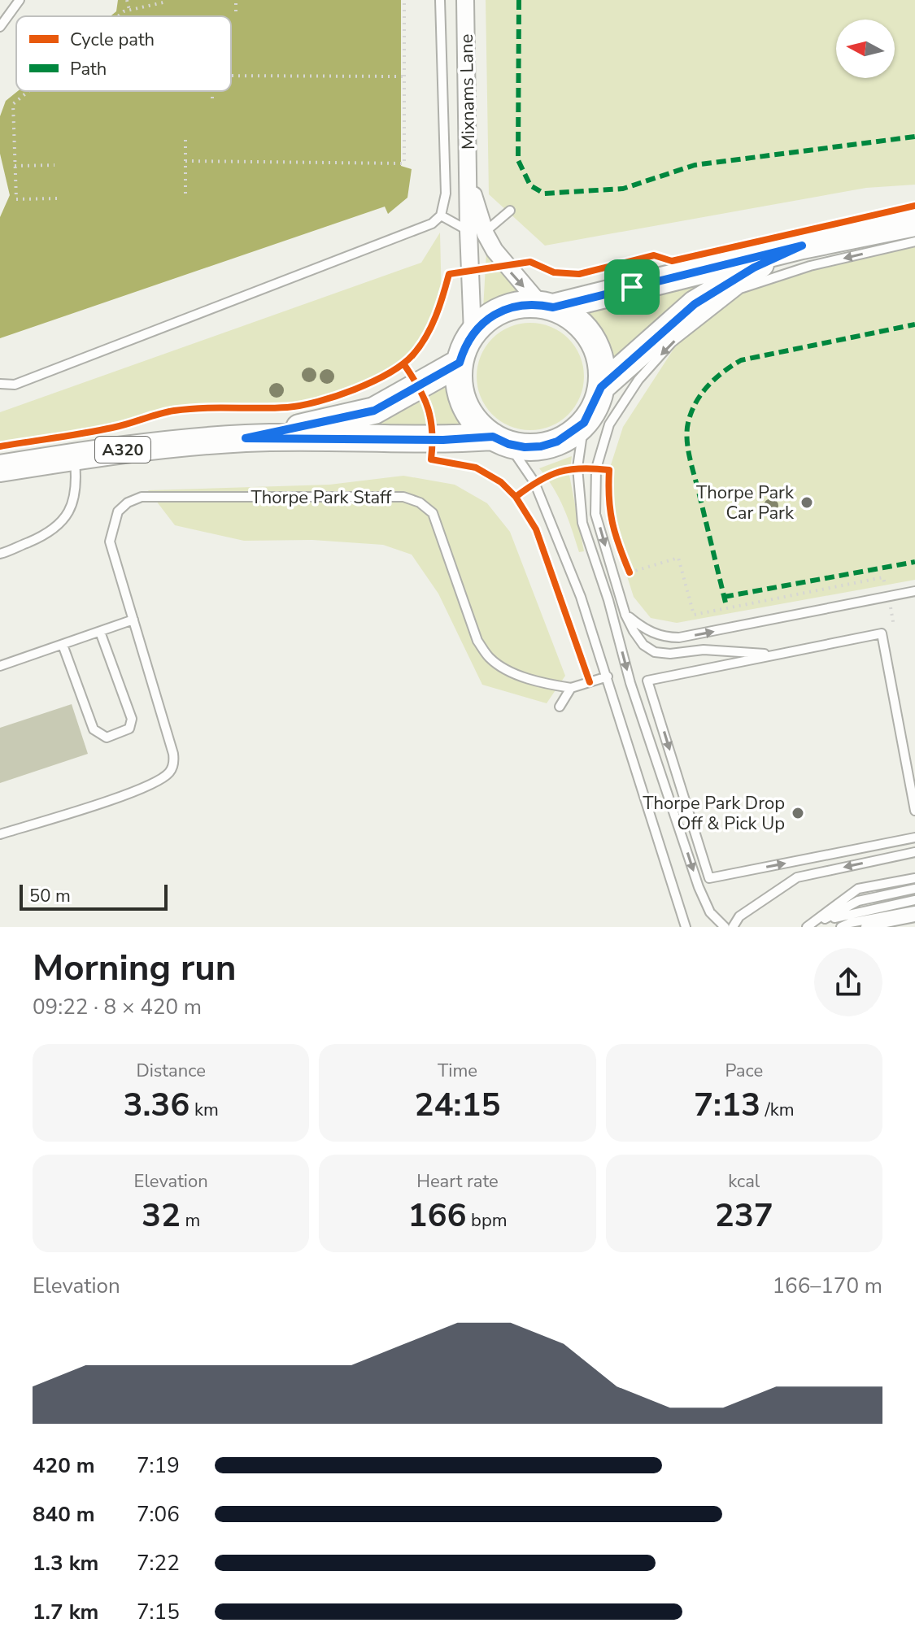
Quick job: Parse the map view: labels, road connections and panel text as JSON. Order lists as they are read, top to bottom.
{
  "streets": {
    "main road": ["A320"],
    "street": ["Mixnams Lane"],
    "lane": ["Thorpe Park Staff"]
  },
  "crossings": [
    ["Mixnams Lane", "A320"]
  ],
  "places": ["Thorpe Park Car Park", "Thorpe Park Drop Off & Pick Up"],
  "legend": ["Cycle path", "Path"],
  "scale_bar": "50 m",
  "north": "left",
  "page": {
    "scale": "50 m",
    "heading": ["Morning run", "09:22 · 8 × 420 m"],
    "stats": [
      ["Distance", "3.36 km"],
      ["Time", "24:15"],
      ["Pace", "7:13 /km"],
      ["Elevation", "32 m"],
      ["Heart rate", "166 bpm"],
      ["kcal", "237"]
    ],
    "chart": ["Elevation", "166–170 m"],
    "list": [
      {
        "name": "420 m",
        "note": "7:19"
      },
      {
        "name": "840 m",
        "note": "7:06"
      },
      {
        "name": "1.3 km",
        "note": "7:22"
      },
      {
        "name": "1.7 km",
        "note": "7:15"
      }
    ]
  }
}
